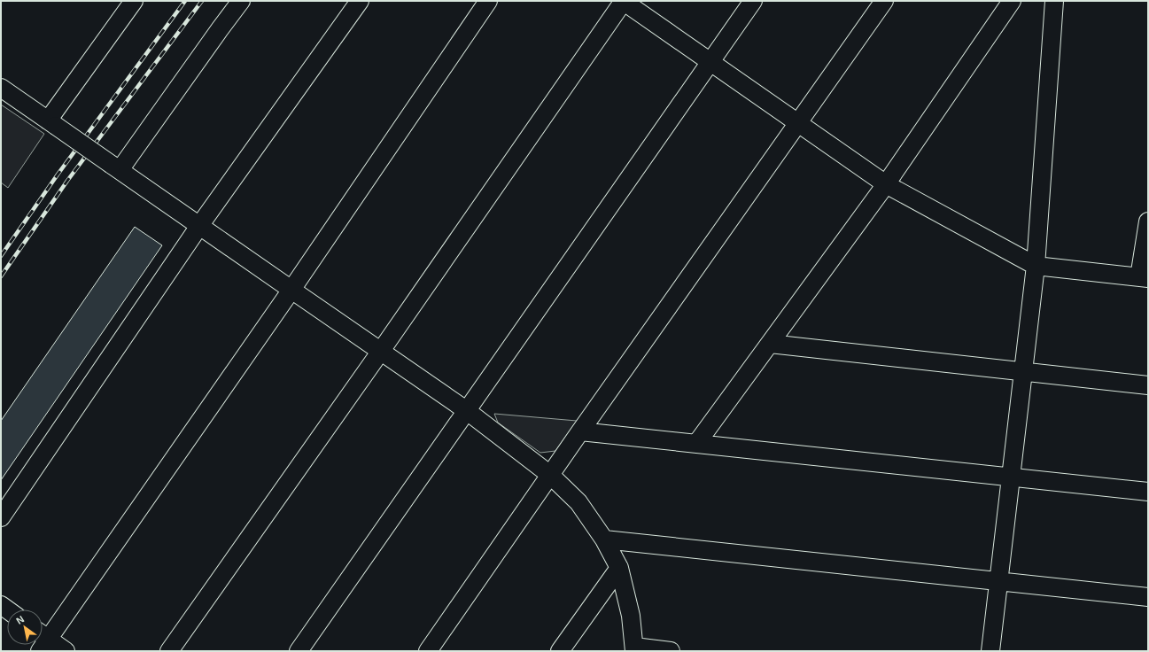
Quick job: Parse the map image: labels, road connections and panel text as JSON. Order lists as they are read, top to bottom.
{
  "north": "top left"
}
